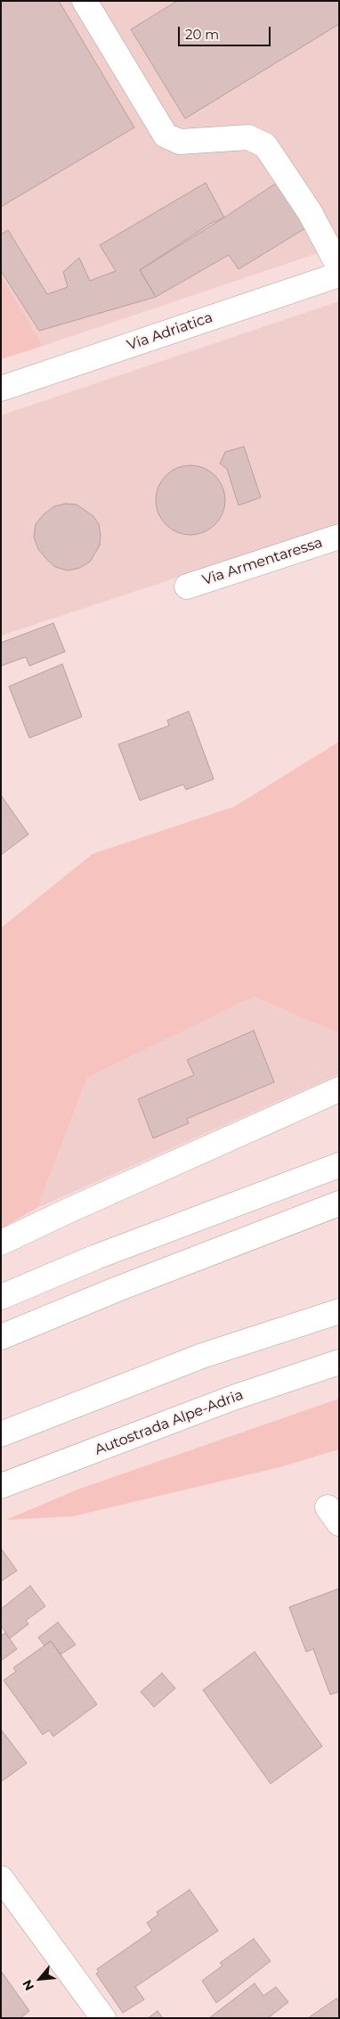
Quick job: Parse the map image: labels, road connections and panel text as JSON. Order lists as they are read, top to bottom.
{
  "streets": {
    "main road": ["Via Adriatica", "Via Armentaressa", "Autostrada Alpe-Adria"]
  },
  "scale_bar": "20 m",
  "north": "bottom left"
}
